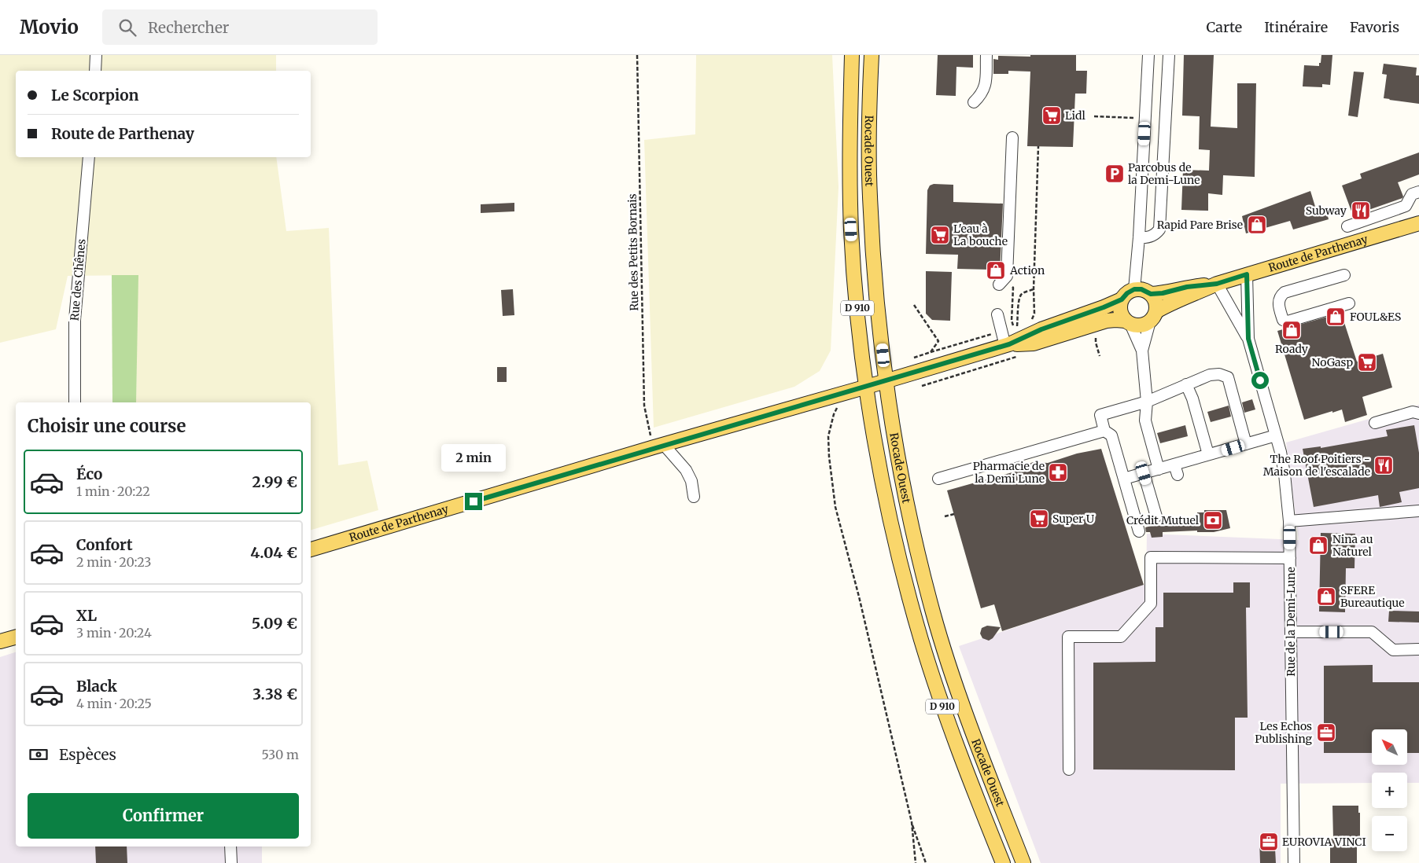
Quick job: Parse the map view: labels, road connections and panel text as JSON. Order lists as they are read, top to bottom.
{
  "streets": {
    "main road": ["Rocade Ouest", "Route de Parthenay", "D 910"],
    "street": ["Rue des Chênes", "Rue de la Demi-Lune"],
    "path": ["Rue des Petits Bornais"]
  },
  "crossings": [
    ["Rocade Ouest", "Route de Parthenay"],
    ["Rocade Ouest", "D 910"],
    ["Rue des Petits Bornais", "Route de Parthenay"],
    ["Route de Parthenay", "D 910"],
    ["Route de Parthenay", "Rue de la Demi-Lune"]
  ],
  "places": {
    "supermarket": [
      "Lidl",
      "L'eau à La bouche",
      "NoGasp",
      "Super U"
    ],
    "parking": ["Parcobus de la Demi-Lune"],
    "restaurant": ["Subway", "The Roof Poitiers - Maison de l'escalade"],
    "shop": [
      "Rapid Pare Brise",
      "Action",
      "FOUL&ES",
      "Roady",
      "Nina au Naturel",
      "SFERE Bureautique"
    ],
    "pharmacy": ["Pharmacie de la Demi Lune"],
    "bank": ["Crédit Mutuel"],
    "office": ["Les Echos Publishing", "EUROVIA VINCI"]
  },
  "north": "top left",
  "page": {
    "header": "Movio",
    "search": "Rechercher",
    "nav": ["Carte", "Itinéraire", "Favoris"],
    "banner": ["Le Scorpion", "Route de Parthenay"],
    "heading": "Choisir une course",
    "bubble": "2 min",
    "list": [
      {
        "name": "Éco",
        "note": "1 min · 20:22",
        "value": "2.99 €"
      },
      {
        "name": "Confort",
        "note": "2 min · 20:23",
        "value": "4.04 €"
      },
      {
        "name": "XL",
        "note": "3 min · 20:24",
        "value": "5.09 €"
      },
      {
        "name": "Black",
        "note": "4 min · 20:25",
        "value": "3.38 €"
      }
    ],
    "map_buttons": ["+", "−"],
    "pay": ["Espèces", "530 m"],
    "buttons": "Confirmer"
  }
}
